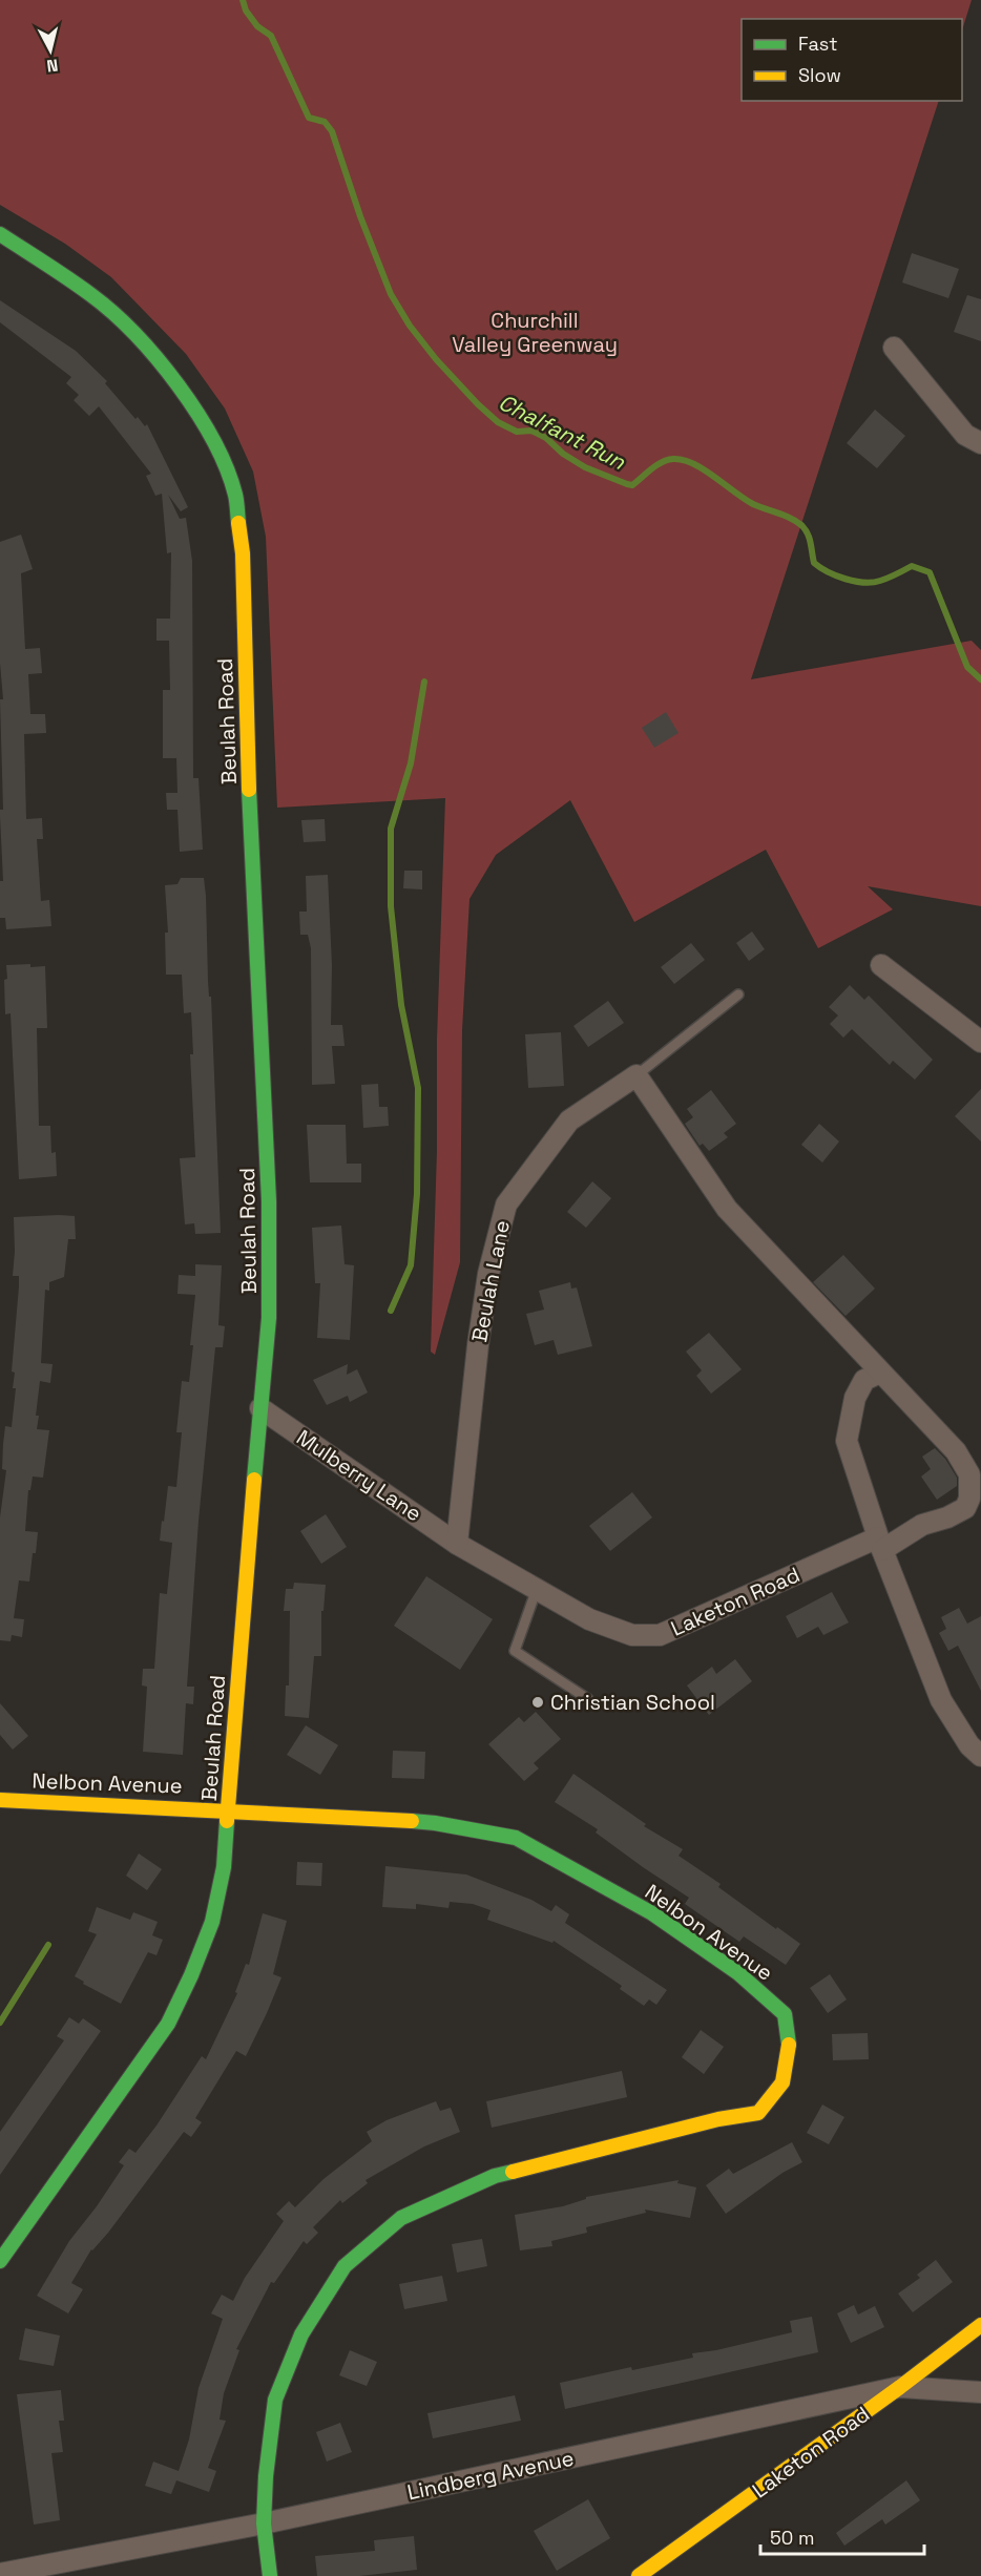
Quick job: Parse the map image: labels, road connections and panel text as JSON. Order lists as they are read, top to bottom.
{
  "streets": {
    "main road": ["Beulah Road", "Laketon Road", "Nelbon Avenue"],
    "street": ["Beulah Lane", "Mulberry Lane", "Lindberg Avenue"]
  },
  "crossings": [
    ["Beulah Road", "Mulberry Lane"],
    ["Beulah Road", "Nelbon Avenue"],
    ["Beulah Lane", "Mulberry Lane"],
    ["Beulah Lane", "Laketon Road"],
    ["Mulberry Lane", "Laketon Road"],
    ["Laketon Road", "Lindberg Avenue"],
    ["Nelbon Avenue", "Lindberg Avenue"]
  ],
  "water": ["Chalfant Run"],
  "parks": ["Churchill Valley Greenway"],
  "places": ["Christian School"],
  "legend": ["Fast", "Slow"],
  "scale_bar": "50 m",
  "north": "bottom"
}
